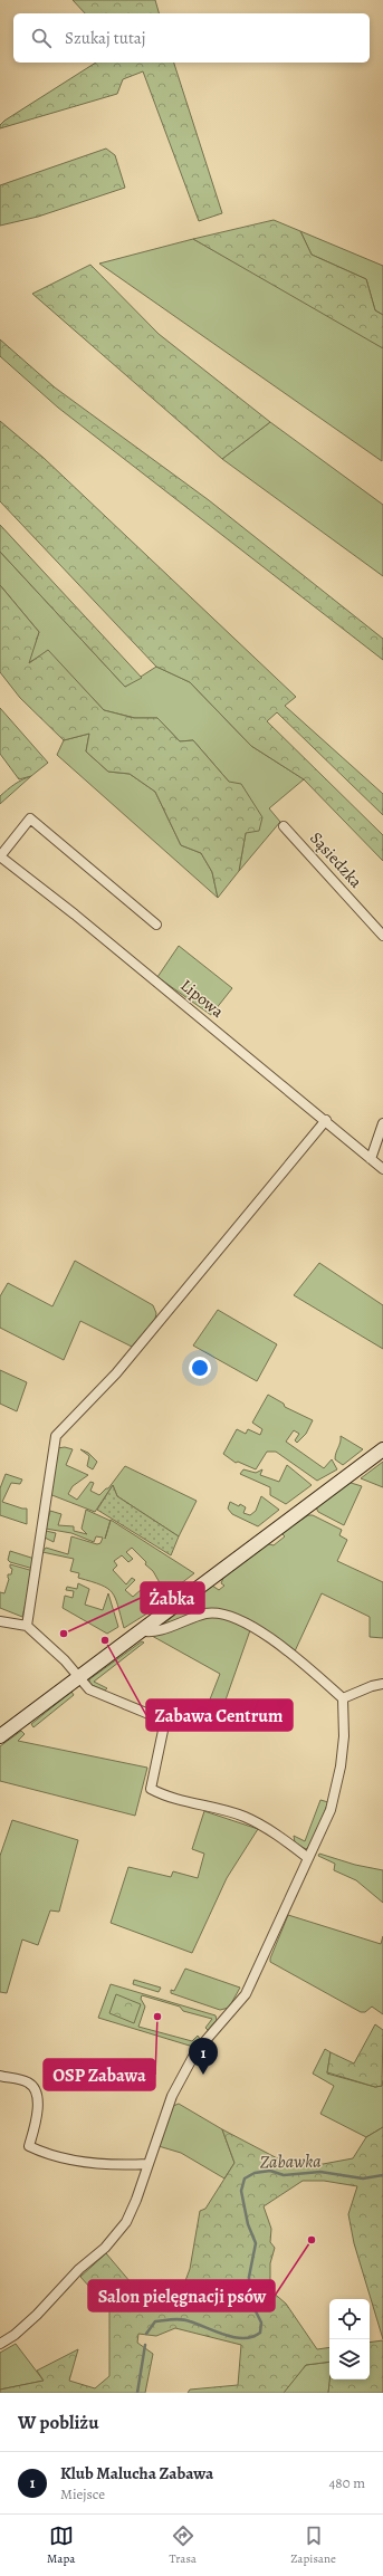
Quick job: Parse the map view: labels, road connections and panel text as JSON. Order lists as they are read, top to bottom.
{
  "streets": {
    "street": ["Sąsiedzka", "Lipowa"]
  },
  "water": ["Zabawka"],
  "places": [
    "Żabka",
    "Zabawa Centrum",
    "OSP Zabawa",
    "Salon pielęgnacji psów"
  ],
  "page": {
    "search": "Szukaj tutaj",
    "pins": "1",
    "heading": "W pobliżu",
    "list": [
      {
        "mark": "1",
        "name": "Klub Malucha Zabawa",
        "note": "Miejsce",
        "value": "480 m"
      }
    ],
    "nav": ["Mapa", "Trasa", "Zapisane"]
  }
}
